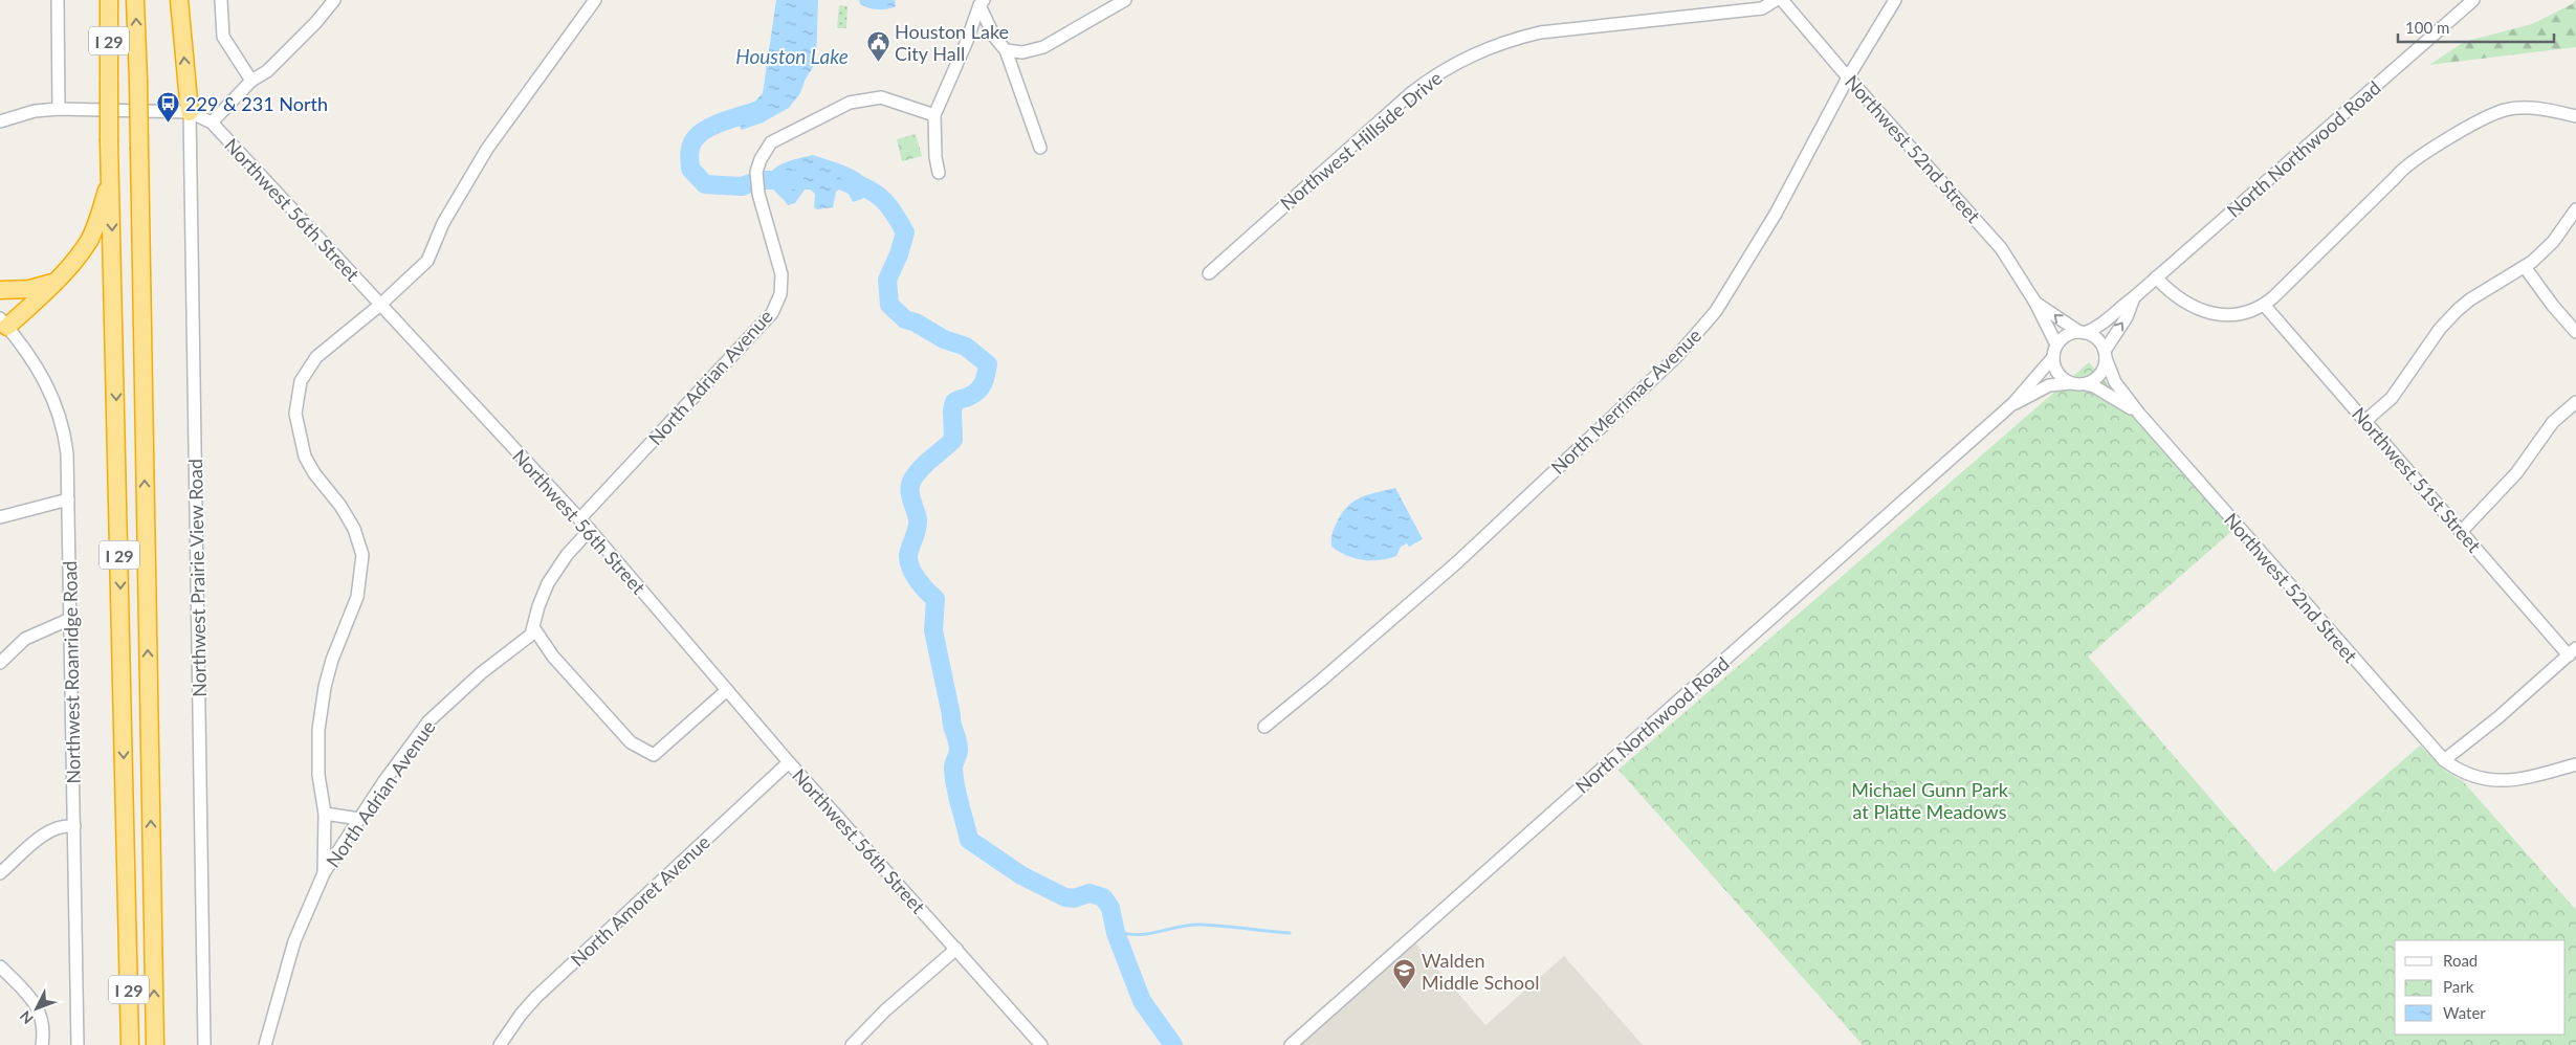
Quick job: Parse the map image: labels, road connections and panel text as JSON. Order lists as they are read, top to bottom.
{
  "streets": {
    "highway": ["I 29"],
    "street": [
      "Northwest Hillside Drive",
      "Northwest 52nd Street",
      "North Northwood Road",
      "Northwest 56th Street",
      "North Adrian Avenue",
      "North Merrimac Avenue",
      "Northwest 51st Street",
      "Northwest Prairie View Road",
      "Northwest Roanridge Road",
      "North Amoret Avenue"
    ]
  },
  "crossings": [
    ["Northwest 52nd Street", "North Northwood Road"],
    ["Northwest 52nd Street", "North Merrimac Avenue"],
    ["Northwest 56th Street", "North Adrian Avenue"],
    ["Northwest 56th Street", "Northwest Prairie View Road"],
    ["Northwest 56th Street", "North Amoret Avenue"]
  ],
  "water": ["Houston Lake"],
  "parks": ["Michael Gunn Park at Platte Meadows"],
  "places": {
    "public building": ["Houston Lake City Hall"],
    "bus stop": ["229 & 231 North"],
    "school or university": ["Walden Middle School"]
  },
  "legend": ["Road", "Park", "Water"],
  "scale_bar": "100 m",
  "north": "bottom left"
}
